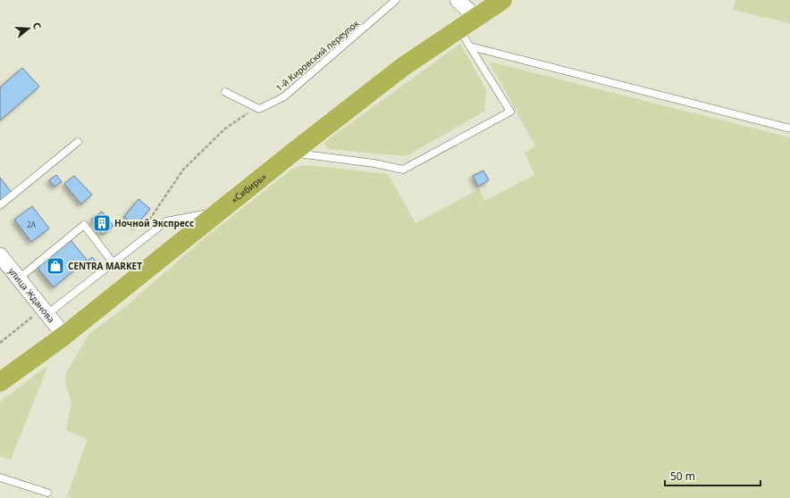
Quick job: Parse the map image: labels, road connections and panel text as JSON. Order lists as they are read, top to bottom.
{
  "streets": {
    "highway": ["«Сибирь»"],
    "street": ["улица Жданова"],
    "lane": ["1-й Кировский переулок"]
  },
  "crossings": [
    ["«Сибирь»", "улица Жданова"]
  ],
  "places": {
    "building": ["Ночной Экспресс"],
    "shop": ["CENTRA MARKET"]
  },
  "house_numbers": ["2А"],
  "scale_bar": "50 m",
  "north": "right"
}
